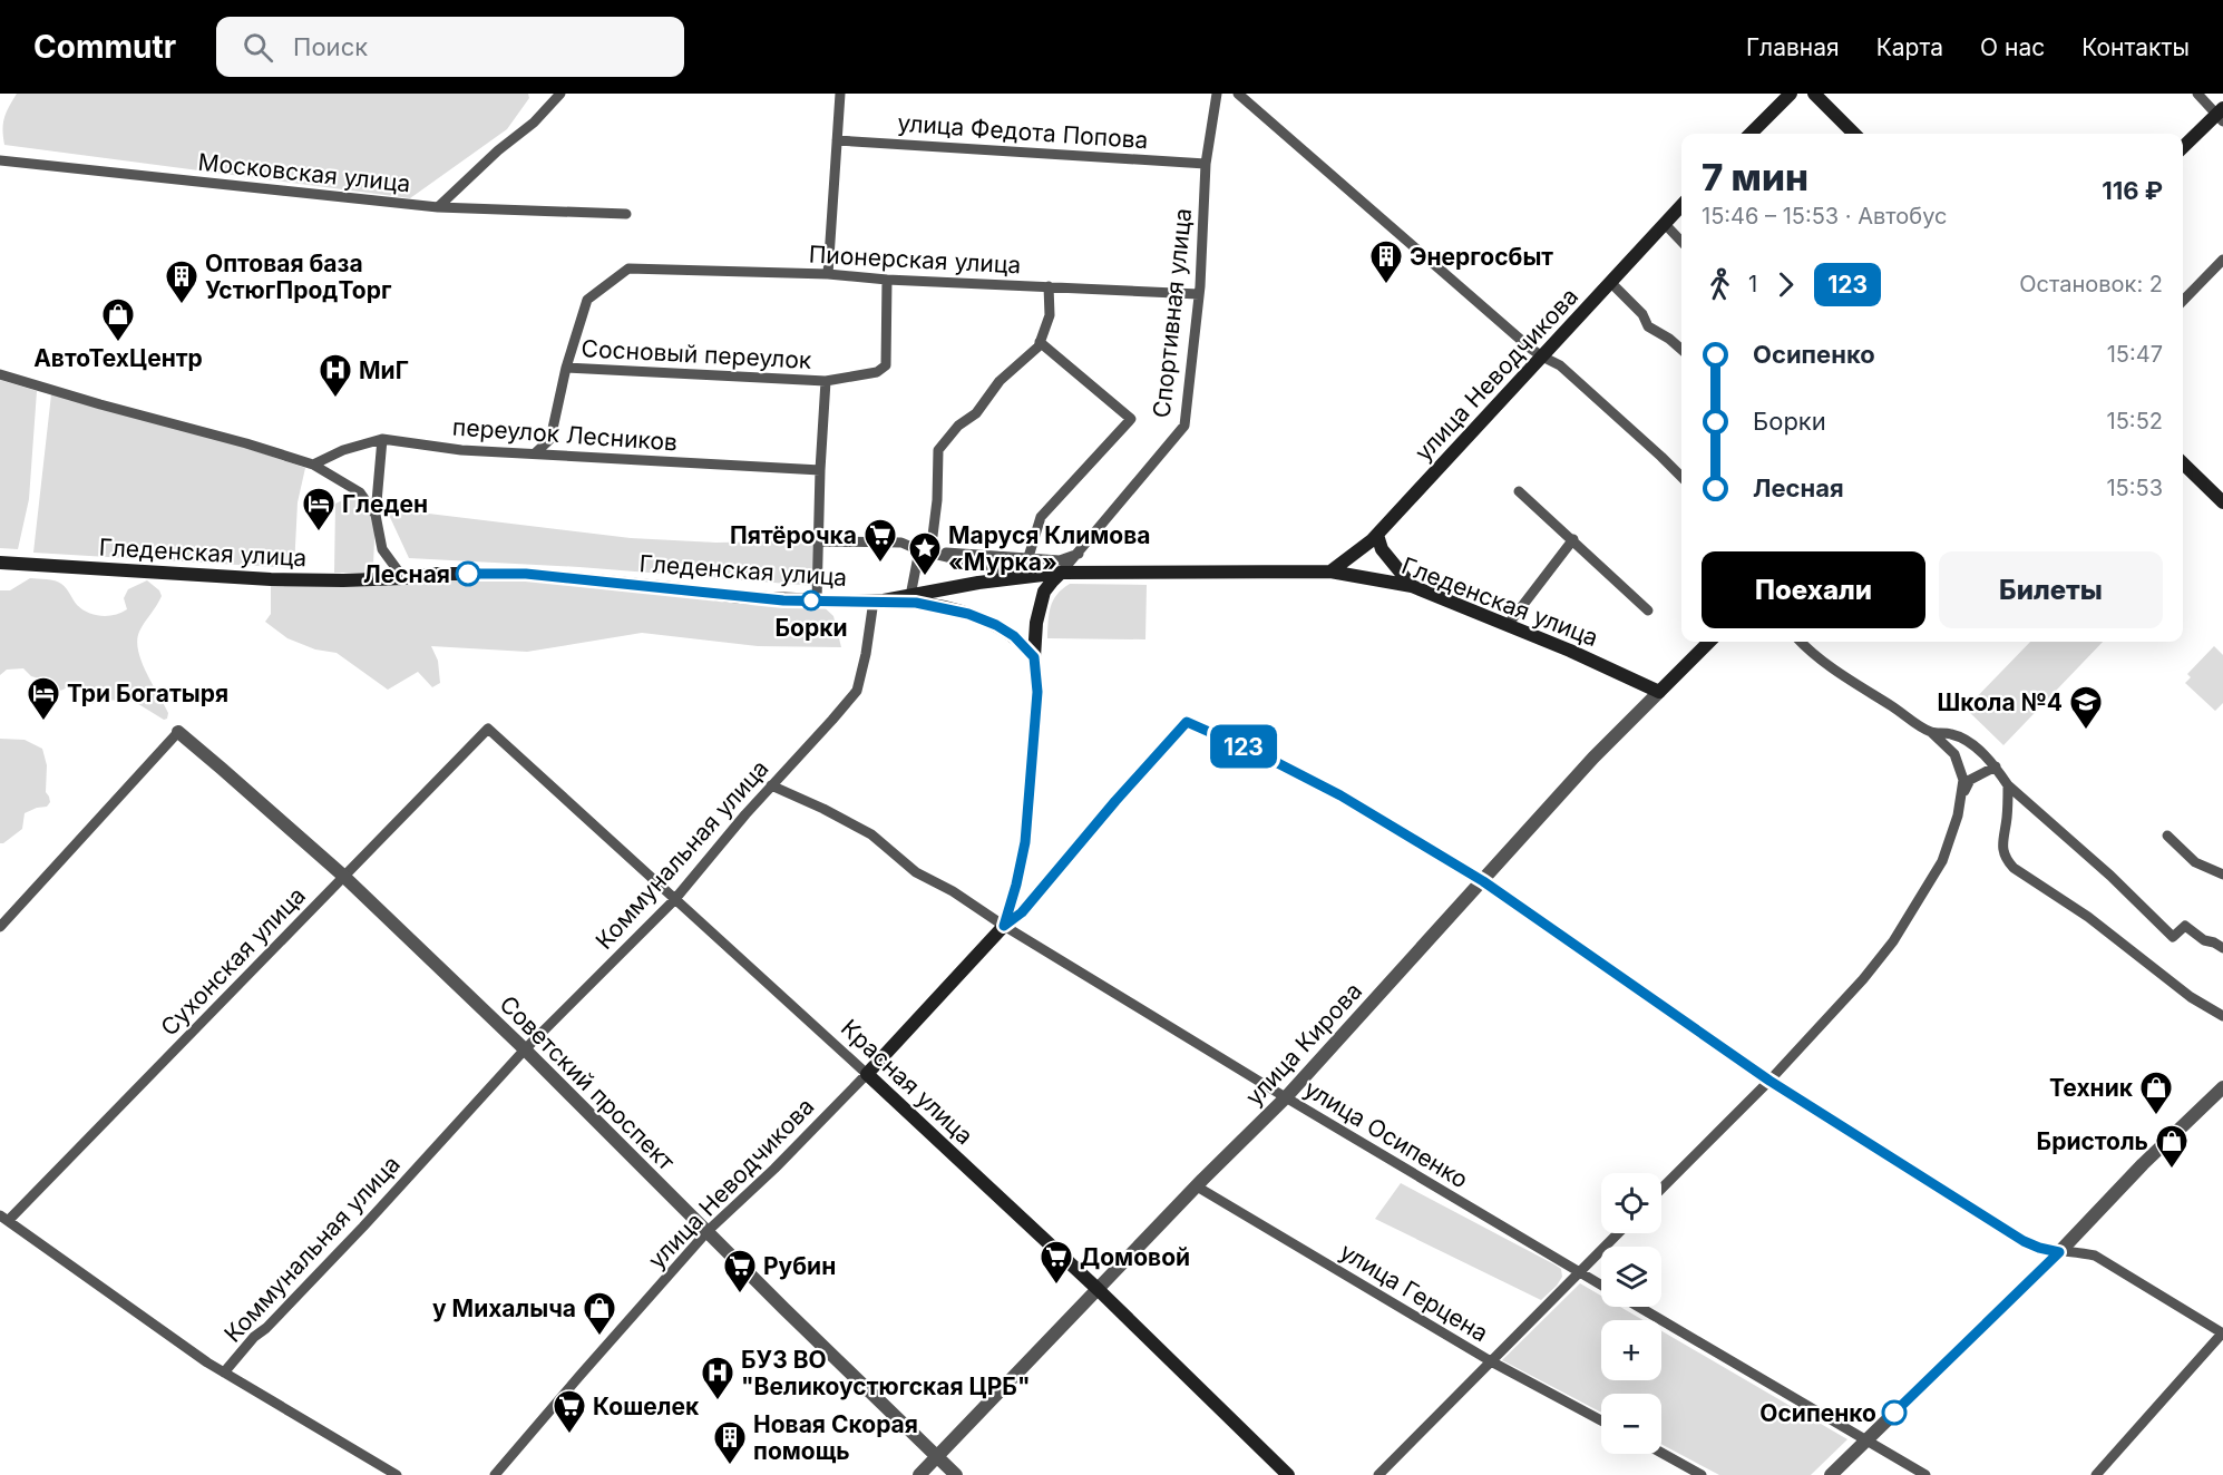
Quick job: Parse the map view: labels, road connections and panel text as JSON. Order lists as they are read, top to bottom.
{
  "streets": {
    "main road": [
      "улица Неводчикова",
      "Гледенская улица",
      "улица Кирова",
      "Красная улица"
    ],
    "street": [
      "улица Федота Попова",
      "Московская улица",
      "Пионерская улица",
      "Спортивная улица",
      "Сосновый переулок",
      "переулок Лесников",
      "Коммунальная улица",
      "Сухонская улица",
      "Советский проспект",
      "улица Осипенко",
      "улица Герцена"
    ]
  },
  "crossings": [
    ["улица Федота Попова", "Спортивная улица"],
    ["Пионерская улица", "Спортивная улица"],
    ["Пионерская улица", "Сосновый переулок"],
    ["Спортивная улица", "улица Неводчикова"],
    ["Спортивная улица", "Гледенская улица"],
    ["улица Неводчикова", "Гледенская улица"],
    ["улица Неводчикова", "улица Кирова"],
    ["улица Неводчикова", "Красная улица"],
    ["улица Неводчикова", "Советский проспект"],
    ["улица Неводчикова", "улица Осипенко"],
    ["Гледенская улица", "Коммунальная улица"],
    ["Гледенская улица", "улица Кирова"],
    ["Коммунальная улица", "Красная улица"],
    ["Коммунальная улица", "Советский проспект"],
    ["Коммунальная улица", "улица Осипенко"],
    ["Сухонская улица", "Красная улица"],
    ["Сухонская улица", "Советский проспект"],
    ["улица Кирова", "Красная улица"],
    ["улица Кирова", "Советский проспект"],
    ["улица Кирова", "улица Осипенко"],
    ["улица Кирова", "улица Герцена"]
  ],
  "places": {
    "building": ["Энергосбыт", "Оптовая база УстюгПродТорг", "Новая Скорая помощь"],
    "shop": [
      "АвтоТехЦентр",
      "Техник",
      "Бристоль",
      "у Михалыча"
    ],
    "hospital": ["МиГ", "БУЗ ВО \"Великоустюгская ЦРБ\""],
    "hotel": ["Гледен", "Три Богатыря"],
    "supermarket": [
      "Пятёрочка",
      "Домовой",
      "Рубин",
      "Кошелек"
    ],
    "other": ["Лесная", "Борки", "Осипенко"],
    "place": ["Маруся Климова «Мурка»"],
    "school or university": ["Школа №4"]
  },
  "lines": ["bus line 123"],
  "page": {
    "header": "Commutr",
    "search": "Поиск",
    "nav": [
      "Главная",
      "Карта",
      "О нас",
      "Контакты"
    ],
    "on_map": "123",
    "heading": ["7 мин", "15:46 – 15:53 · Автобус", "116 ₽"],
    "legs": ["1", "123", "Остановок: 2"],
    "list": [
      {
        "name": "Осипенко",
        "value": "15:47"
      },
      {
        "name": "Борки",
        "value": "15:52"
      },
      {
        "name": "Лесная",
        "value": "15:53"
      }
    ],
    "buttons": ["Поехали", "Билеты"],
    "map_buttons": ["+", "−"]
  }
}
